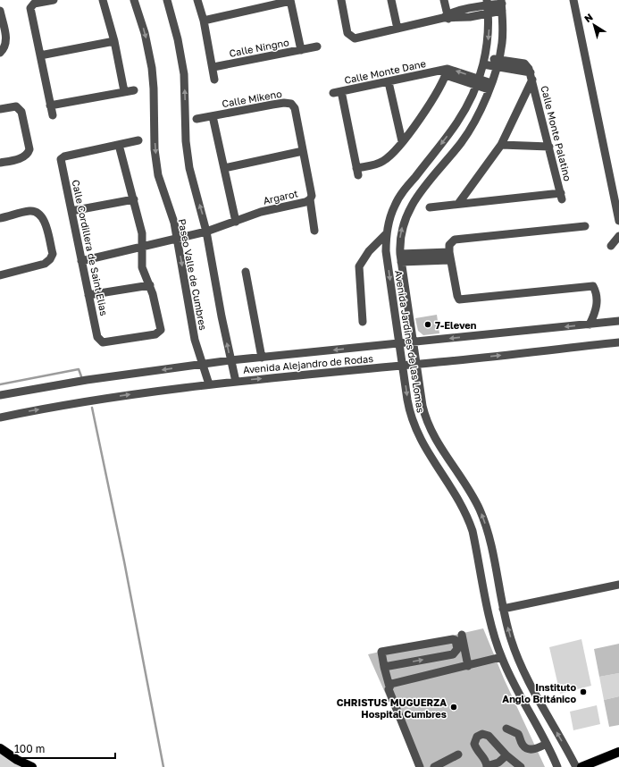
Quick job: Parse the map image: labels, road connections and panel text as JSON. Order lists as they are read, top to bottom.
{
  "streets": {
    "street": [
      "Calle Ningno",
      "Calle Monte Dane",
      "Calle Mikeno",
      "Calle Monte Palatino",
      "Argarot",
      "Calle Cordillera de Saint Elias",
      "Paseo Valle de Cumbres",
      "Avenida Jardines de las Lomas",
      "Avenida Alejandro de Rodas"
    ]
  },
  "crossings": [
    ["Calle Mikeno", "Argarot"],
    ["Argarot", "Calle Cordillera de Saint Elias"],
    ["Argarot", "Paseo Valle de Cumbres"],
    ["Paseo Valle de Cumbres", "Avenida Alejandro de Rodas"],
    ["Avenida Jardines de las Lomas", "Avenida Alejandro de Rodas"]
  ],
  "places": ["7-Eleven", "Instituto Anglo Británico", "CHRISTUS MUGUERZA Hospital Cumbres"],
  "scale_bar": "100 m",
  "north": "top left"
}
